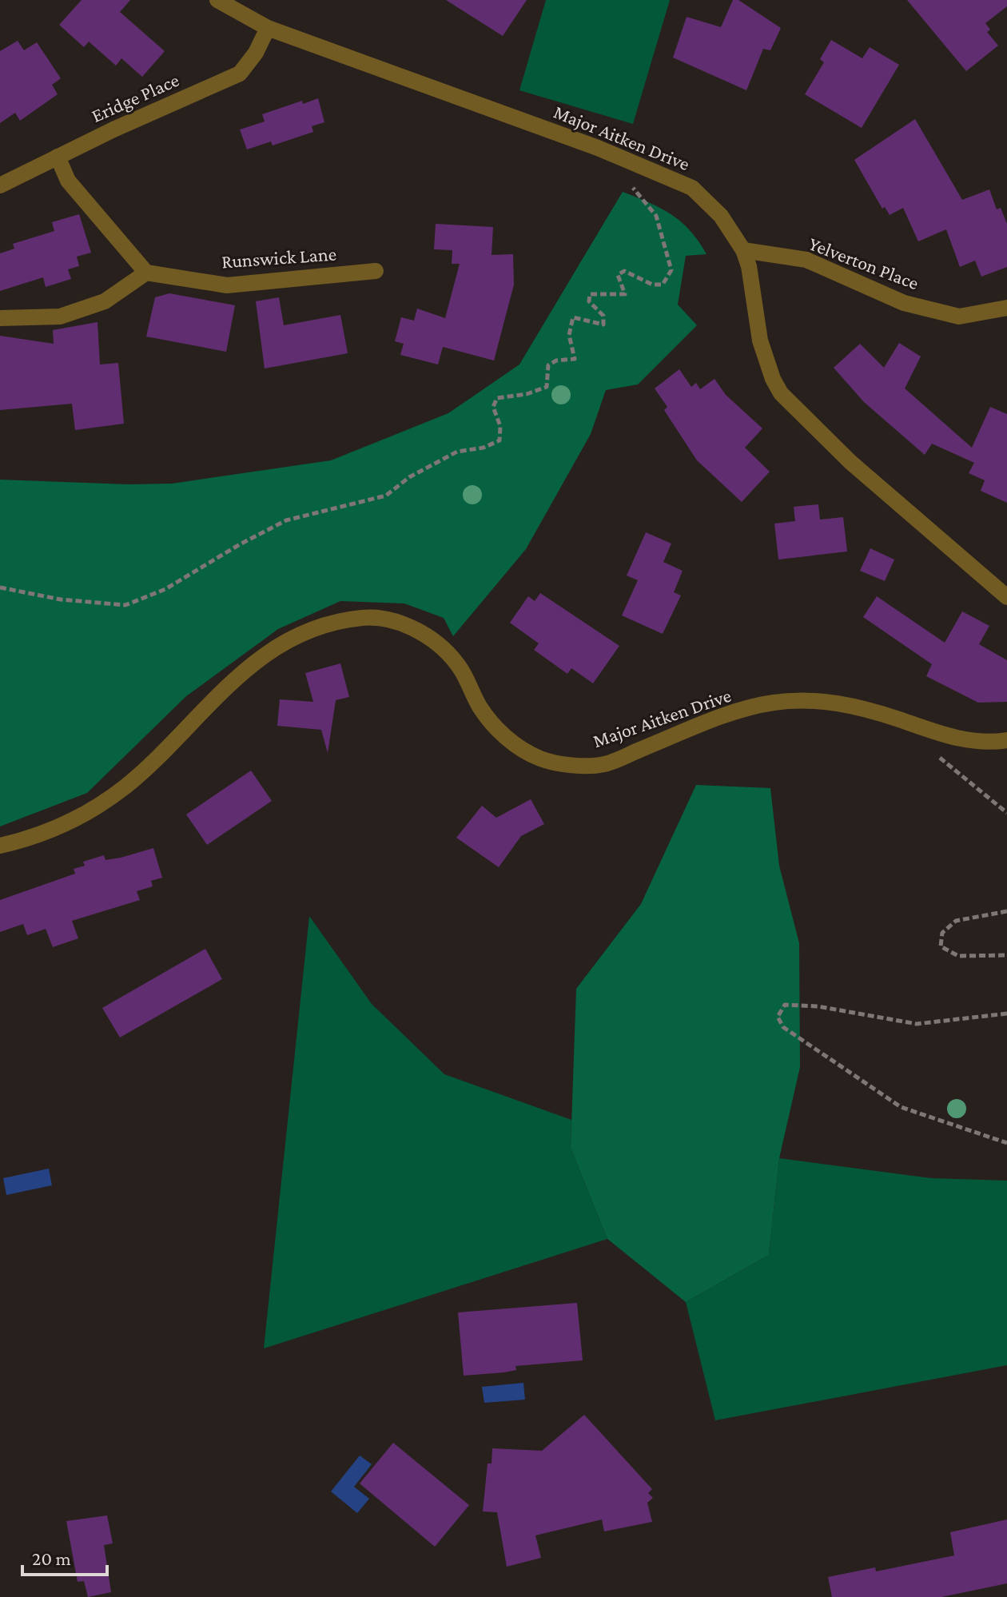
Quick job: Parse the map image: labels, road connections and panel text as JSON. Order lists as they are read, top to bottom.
{
  "streets": {
    "street": [
      "Eridge Place",
      "Major Aitken Drive",
      "Runswick Lane",
      "Yelverton Place"
    ]
  },
  "crossings": [
    ["Eridge Place", "Major Aitken Drive"],
    ["Major Aitken Drive", "Yelverton Place"]
  ],
  "scale_bar": "20 m"
}
